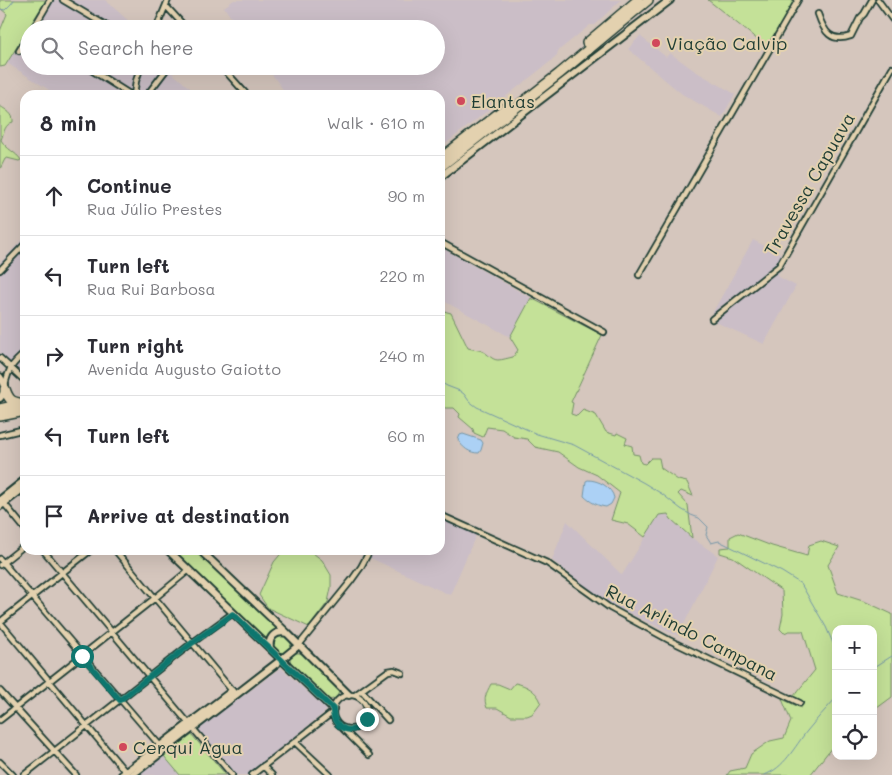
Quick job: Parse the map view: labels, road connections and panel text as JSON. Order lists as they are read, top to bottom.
{
  "streets": {
    "street": ["Travessa Capuava", "Rua Arlindo Campana"]
  },
  "places": ["Viação Calvip", "Elantas", "Cerqui Água"],
  "page": {
    "search": "Search here",
    "heading": ["8 min", "Walk · 610 m"],
    "list": [
      ["Continue", "Rua Júlio Prestes", "90 m"],
      ["Turn left", "Rua Rui Barbosa", "220 m"],
      ["Turn right", "Avenida Augusto Gaiotto", "240 m"],
      ["Turn left", "60 m"],
      "Arrive at destination"
    ],
    "map_buttons": ["+", "−"]
  }
}
